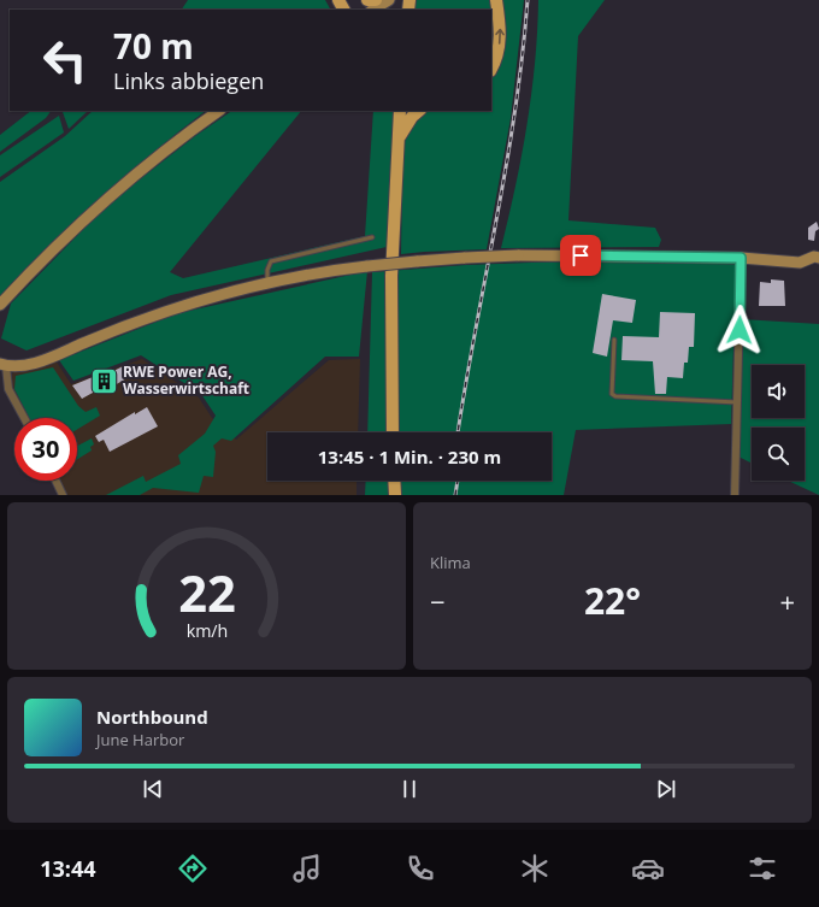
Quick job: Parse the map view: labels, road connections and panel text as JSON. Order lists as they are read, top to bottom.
{
  "places": {
    "building": ["RWE Power AG, Wasserwirtschaft"]
  },
  "page": {
    "turn": ["70 m", "Links abbiegen"],
    "limit": "30",
    "trip": "13:45 · 1 Min. · 230 m",
    "tile": "Klima",
    "heat": ["−", "22°", "+"],
    "song": ["Northbound", "June Harbor"],
    "tabs": "13:44",
    "gauge": ["22", "km/h"]
  }
}
